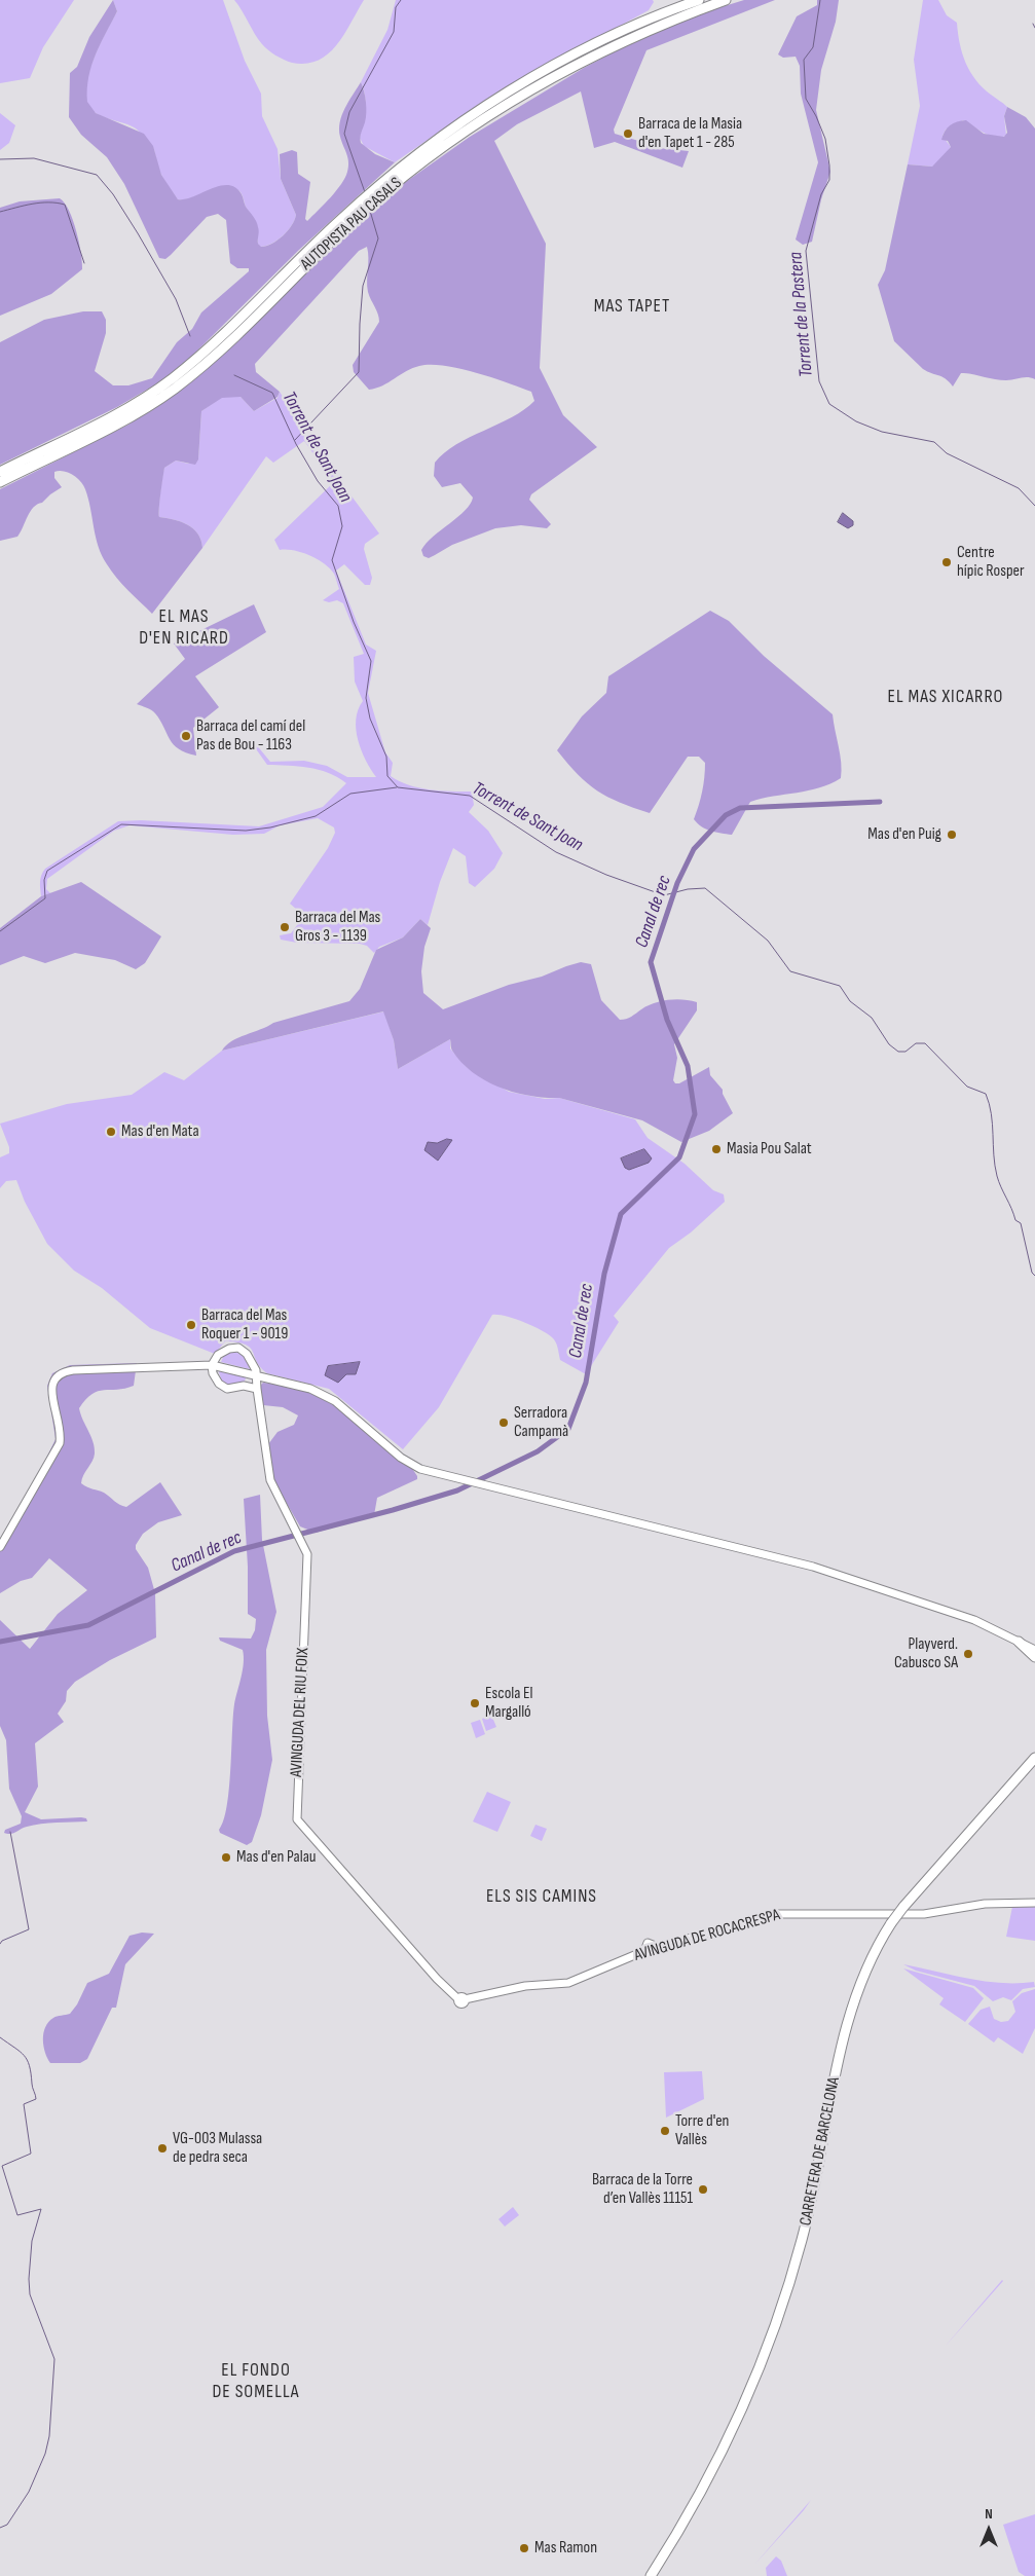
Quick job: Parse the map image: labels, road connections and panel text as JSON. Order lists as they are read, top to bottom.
{
  "streets": {
    "highway": ["AUTOPISTA PAU CASALS", "CARRETERA DE BARCELONA"],
    "street": ["AVINGUDA DEL RIU FOIX", "AVINGUDA DE ROCACRESPA"]
  },
  "crossings": [
    ["AVINGUDA DEL RIU FOIX", "AVINGUDA DE ROCACRESPA"]
  ],
  "districts": [
    "MAS TAPET",
    "EL MAS D'EN RICARD",
    "EL MAS XICARRO",
    "ELS SIS CAMINS",
    "EL FONDO DE SOMELLA"
  ],
  "water": ["Torrent de la Pastera", "Torrent de Sant Joan", "Canal de rec"],
  "places": [
    "Barraca de la Masia d'en Tapet 1 - 285",
    "Centre hípic Rosper",
    "Barraca del camí del Pas de Bou - 1163",
    "Mas d'en Puig",
    "Barraca del Mas Gros 3 - 1139",
    "Mas d'en Mata",
    "Masia Pou Salat",
    "Barraca del Mas Roquer 1 - 9019",
    "Serradora Campamà",
    "Playverd. Cabusco SA",
    "Escola El Margalló",
    "Mas d'en Palau",
    "Torre d'en Vallès",
    "VG-003 Mulassa de pedra seca",
    "Barraca de la Torre d’en Vallès 11151",
    "Mas Ramon"
  ],
  "north": "top"
}
